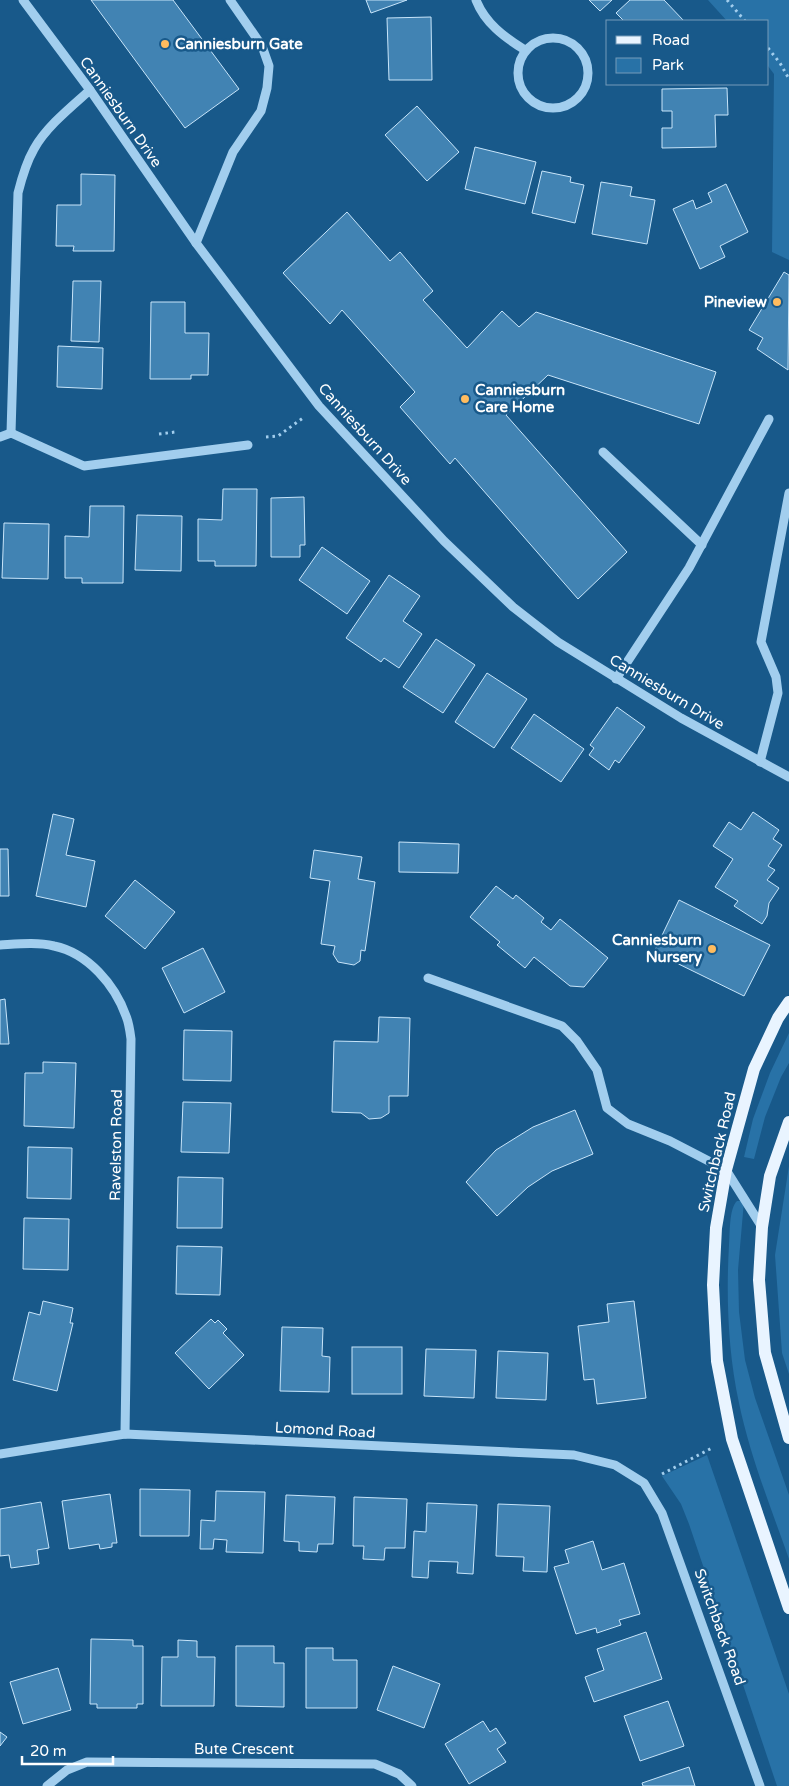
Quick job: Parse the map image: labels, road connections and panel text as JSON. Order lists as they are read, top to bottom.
{
  "streets": {
    "main road": ["Switchback Road"],
    "street": [
      "Canniesburn Drive",
      "Ravelston Road",
      "Lomond Road",
      "Bute Crescent"
    ]
  },
  "crossings": [
    ["Ravelston Road", "Lomond Road"],
    ["Switchback Road", "Lomond Road"]
  ],
  "places": [
    "Canniesburn Gate",
    "Pineview",
    "Canniesburn Care Home",
    "Canniesburn Nursery"
  ],
  "legend": ["Road", "Park"],
  "scale_bar": "20 m"
}
